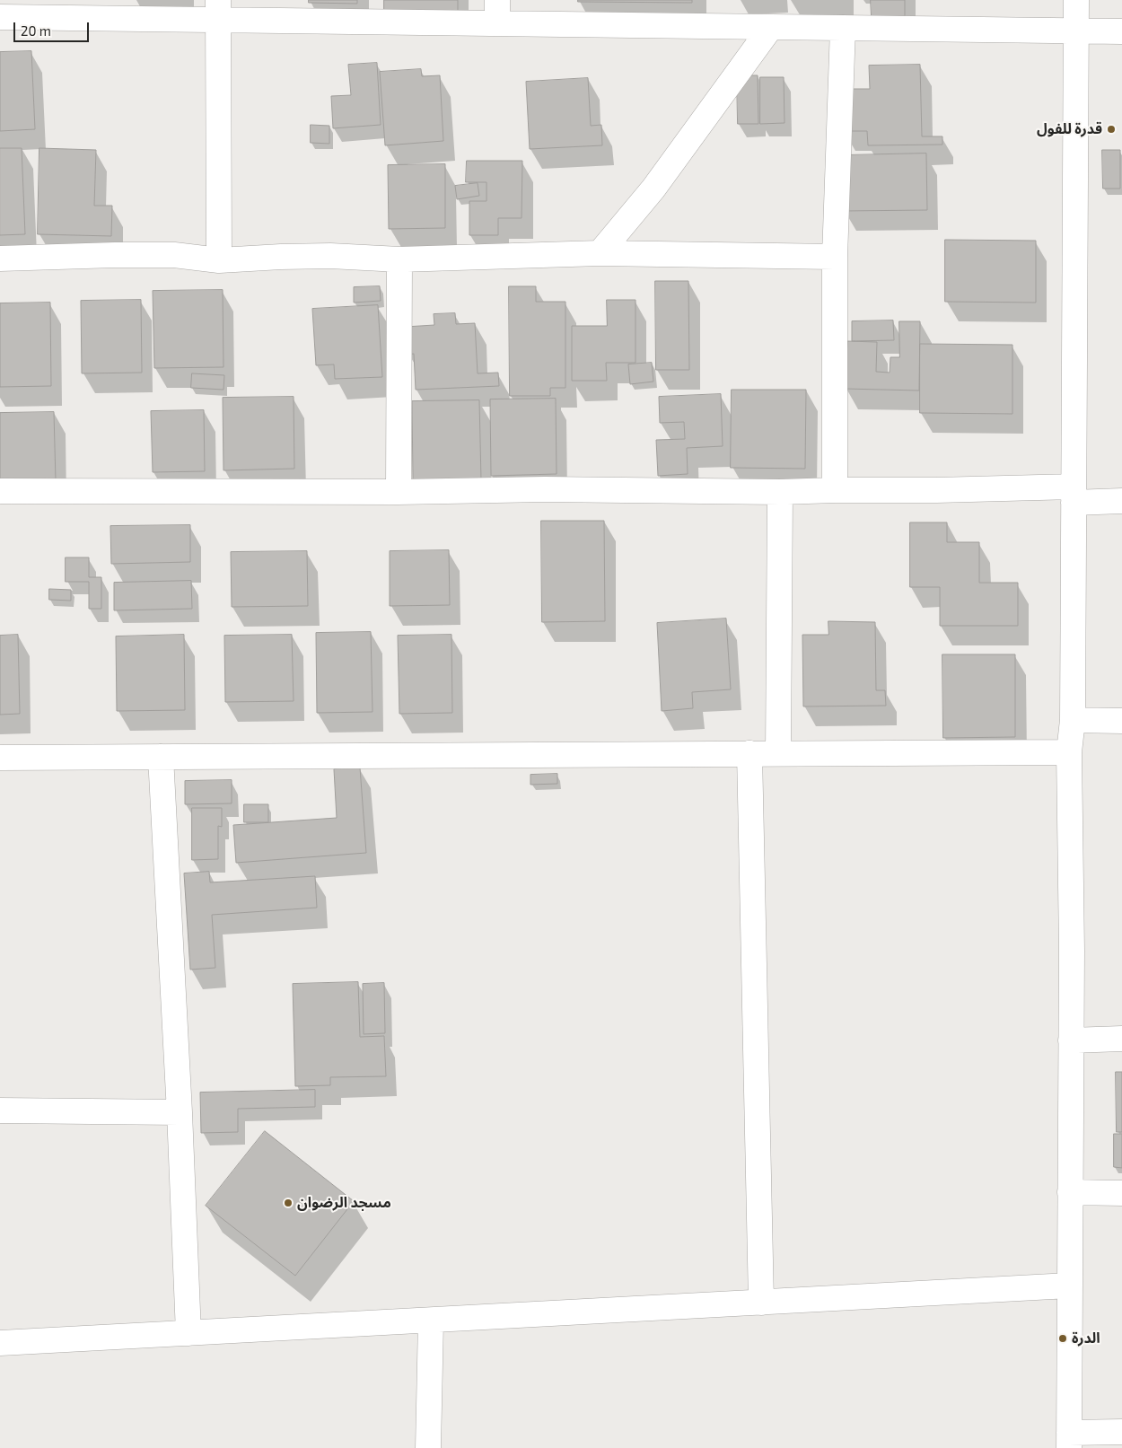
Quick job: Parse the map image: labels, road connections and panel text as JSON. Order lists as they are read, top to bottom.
{
  "places": ["قدرة للفول", "مسجد الرضوان", "الدرة"],
  "scale_bar": "20 m"
}
